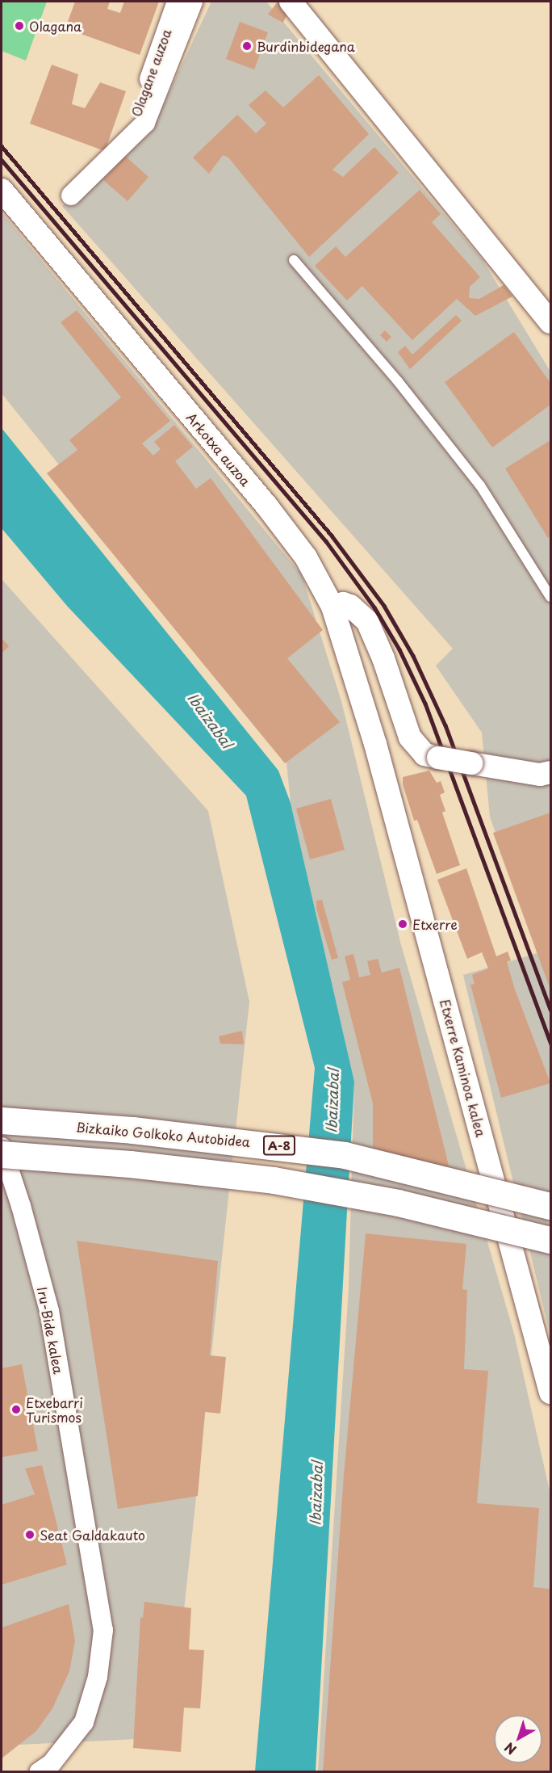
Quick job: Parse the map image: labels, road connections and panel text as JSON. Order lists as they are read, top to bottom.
{
  "streets": {
    "highway": ["Bizkaiko Golkoko Autobidea", "A-8"],
    "street": [
      "Olagane auzoa",
      "Arkotxa auzoa",
      "Etxerre Kaminoa kalea",
      "Iru-Bide kalea"
    ]
  },
  "crossings": [
    ["Arkotxa auzoa", "Etxerre Kaminoa kalea"]
  ],
  "water": ["Ibaizabal"],
  "places": [
    "Olagana",
    "Burdinbidegana",
    "Etxerre",
    "Etxebarri Turismos",
    "Seat Galdakauto"
  ],
  "north": "bottom left"
}
